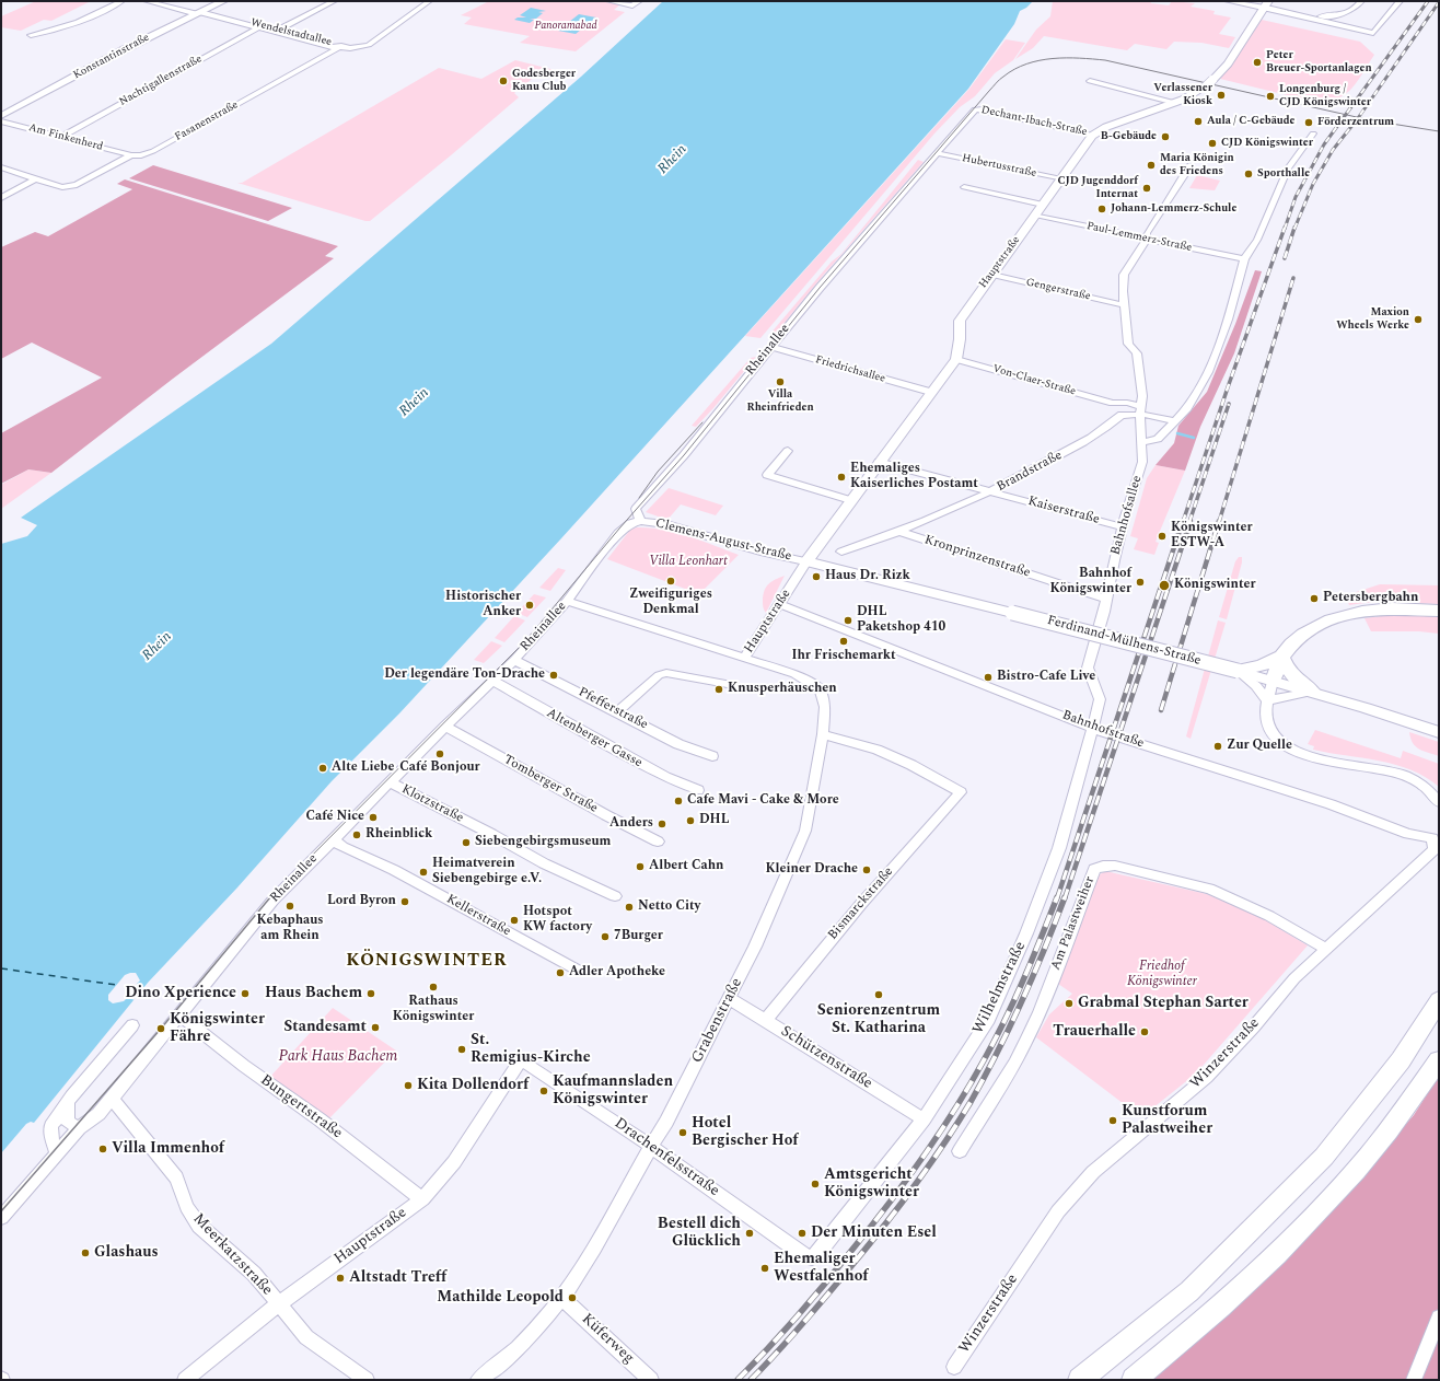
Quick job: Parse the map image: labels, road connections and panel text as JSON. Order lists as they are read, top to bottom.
{
  "streets": {
    "main road": ["Konstantinstraße", "Hauptstraße", "Ferdinand-Mülhens-Straße"],
    "street": [
      "Wendelstadtallee",
      "Nachtigallenstraße",
      "Fasanenstraße",
      "Dechant-Ibach-Straße",
      "Am Finkenherd",
      "Hubertusstraße",
      "Paul-Lemmerz-Straße",
      "Gengerstraße",
      "Rheinallee",
      "Friedrichsallee",
      "Von-Claer-Straße",
      "Brandstraße",
      "Kaiserstraße",
      "Bahnhofsallee",
      "Clemens-August-Straße",
      "Kronprinzenstraße",
      "Pfefferstraße",
      "Bahnhofstraße",
      "Altenberger Gasse",
      "Tomberger Straße",
      "Klotzstraße",
      "Bismarckstraße",
      "Kellerstraße",
      "Am Palastweiher",
      "Wilhelmstraße",
      "Grabenstraße",
      "Winzerstraße",
      "Schützenstraße",
      "Bungertstraße",
      "Drachenfelsstraße",
      "Meerkatzstraße",
      "Küferweg"
    ]
  },
  "crossings": [
    ["Wendelstadtallee", "Konstantinstraße"],
    ["Wendelstadtallee", "Nachtigallenstraße"],
    ["Wendelstadtallee", "Fasanenstraße"],
    ["Nachtigallenstraße", "Am Finkenherd"],
    ["Fasanenstraße", "Am Finkenherd"],
    ["Dechant-Ibach-Straße", "Hauptstraße"],
    ["Dechant-Ibach-Straße", "Rheinallee"],
    ["Hubertusstraße", "Hauptstraße"],
    ["Hubertusstraße", "Rheinallee"],
    ["Paul-Lemmerz-Straße", "Hauptstraße"],
    ["Paul-Lemmerz-Straße", "Bahnhofsallee"],
    ["Hauptstraße", "Gengerstraße"],
    ["Hauptstraße", "Friedrichsallee"],
    ["Hauptstraße", "Von-Claer-Straße"],
    ["Hauptstraße", "Kaiserstraße"],
    ["Hauptstraße", "Clemens-August-Straße"],
    ["Hauptstraße", "Ferdinand-Mülhens-Straße"],
    ["Hauptstraße", "Bahnhofstraße"],
    ["Hauptstraße", "Grabenstraße"],
    ["Hauptstraße", "Bungertstraße"],
    ["Hauptstraße", "Drachenfelsstraße"],
    ["Hauptstraße", "Meerkatzstraße"],
    ["Gengerstraße", "Bahnhofsallee"],
    ["Rheinallee", "Friedrichsallee"],
    ["Rheinallee", "Clemens-August-Straße"],
    ["Rheinallee", "Pfefferstraße"],
    ["Rheinallee", "Altenberger Gasse"],
    ["Rheinallee", "Tomberger Straße"],
    ["Rheinallee", "Klotzstraße"],
    ["Rheinallee", "Kellerstraße"],
    ["Rheinallee", "Grabenstraße"],
    ["Rheinallee", "Bungertstraße"],
    ["Rheinallee", "Meerkatzstraße"],
    ["Von-Claer-Straße", "Bahnhofsallee"],
    ["Brandstraße", "Kaiserstraße"],
    ["Brandstraße", "Kronprinzenstraße"],
    ["Kaiserstraße", "Bahnhofsallee"],
    ["Bahnhofsallee", "Kronprinzenstraße"],
    ["Bahnhofsallee", "Bahnhofstraße"],
    ["Bahnhofsallee", "Wilhelmstraße"],
    ["Clemens-August-Straße", "Ferdinand-Mülhens-Straße"],
    ["Bahnhofstraße", "Wilhelmstraße"],
    ["Bahnhofstraße", "Winzerstraße"],
    ["Bismarckstraße", "Grabenstraße"],
    ["Bismarckstraße", "Schützenstraße"],
    ["Am Palastweiher", "Winzerstraße"],
    ["Wilhelmstraße", "Schützenstraße"],
    ["Wilhelmstraße", "Drachenfelsstraße"],
    ["Grabenstraße", "Schützenstraße"],
    ["Grabenstraße", "Drachenfelsstraße"],
    ["Grabenstraße", "Küferweg"]
  ],
  "districts": ["KÖNIGSWINTER"],
  "water": ["Rhein"],
  "parks": [
    "Panoramabad",
    "Villa Leonhart",
    "Friedhof Königswinter",
    "Park Haus Bachem"
  ],
  "places": [
    "Peter Breuer-Sportanlagen",
    "Godesberger Kanu Club",
    "Verlassener Kiosk",
    "Longenburg / CJD Königswinter",
    "Aula / C-Gebäude",
    "Förderzentrum",
    "B-Gebäude",
    "CJD Königswinter",
    "Maria Königin des Friedens",
    "Sporthalle",
    "CJD Jugenddorf Internat",
    "Johann-Lemmerz-Schule",
    "Maxion Wheels Werke",
    "Villa Rheinfrieden",
    "Ehemaliges Kaiserliches Postamt",
    "Königswinter ESTW-A",
    "Haus Dr. Rizk",
    "Zweifiguriges Denkmal",
    "Bahnhof Königswinter",
    "Königswinter",
    "Petersbergbahn",
    "Historischer Anker",
    "DHL Paketshop 410",
    "Ihr Frischemarkt",
    "Der legendäre Ton-Drache",
    "Bistro-Cafe Live",
    "Knusperhäuschen",
    "Zur Quelle",
    "Café Bonjour",
    "Alte Liebe",
    "Cafe Mavi - Cake & More",
    "Café Nice",
    "DHL",
    "Anders",
    "Rheinblick",
    "Siebengebirgsmuseum",
    "Albert Cahn",
    "Kleiner Drache",
    "Heimatverein Siebengebirge e.V.",
    "Lord Byron",
    "Kebaphaus am Rhein",
    "Netto City",
    "Hotspot KW factory",
    "7Burger",
    "Adler Apotheke",
    "Rathaus Königswinter",
    "Dino Xperience",
    "Haus Bachem",
    "Seniorenzentrum St. Katharina",
    "Grabmal Stephan Sarter",
    "Standesamt",
    "Königswinter Fähre",
    "Trauerhalle",
    "St. Remigius-Kirche",
    "Kita Dollendorf",
    "Kaufmannsladen Königswinter",
    "Kunstforum Palastweiher",
    "Hotel Bergischer Hof",
    "Villa Immenhof",
    "Amtsgericht Königswinter",
    "Bestell dich Glücklich",
    "Der Minuten Esel",
    "Glashaus",
    "Ehemaliger Westfalenhof",
    "Altstadt Treff",
    "Mathilde Leopold"
  ]
}
